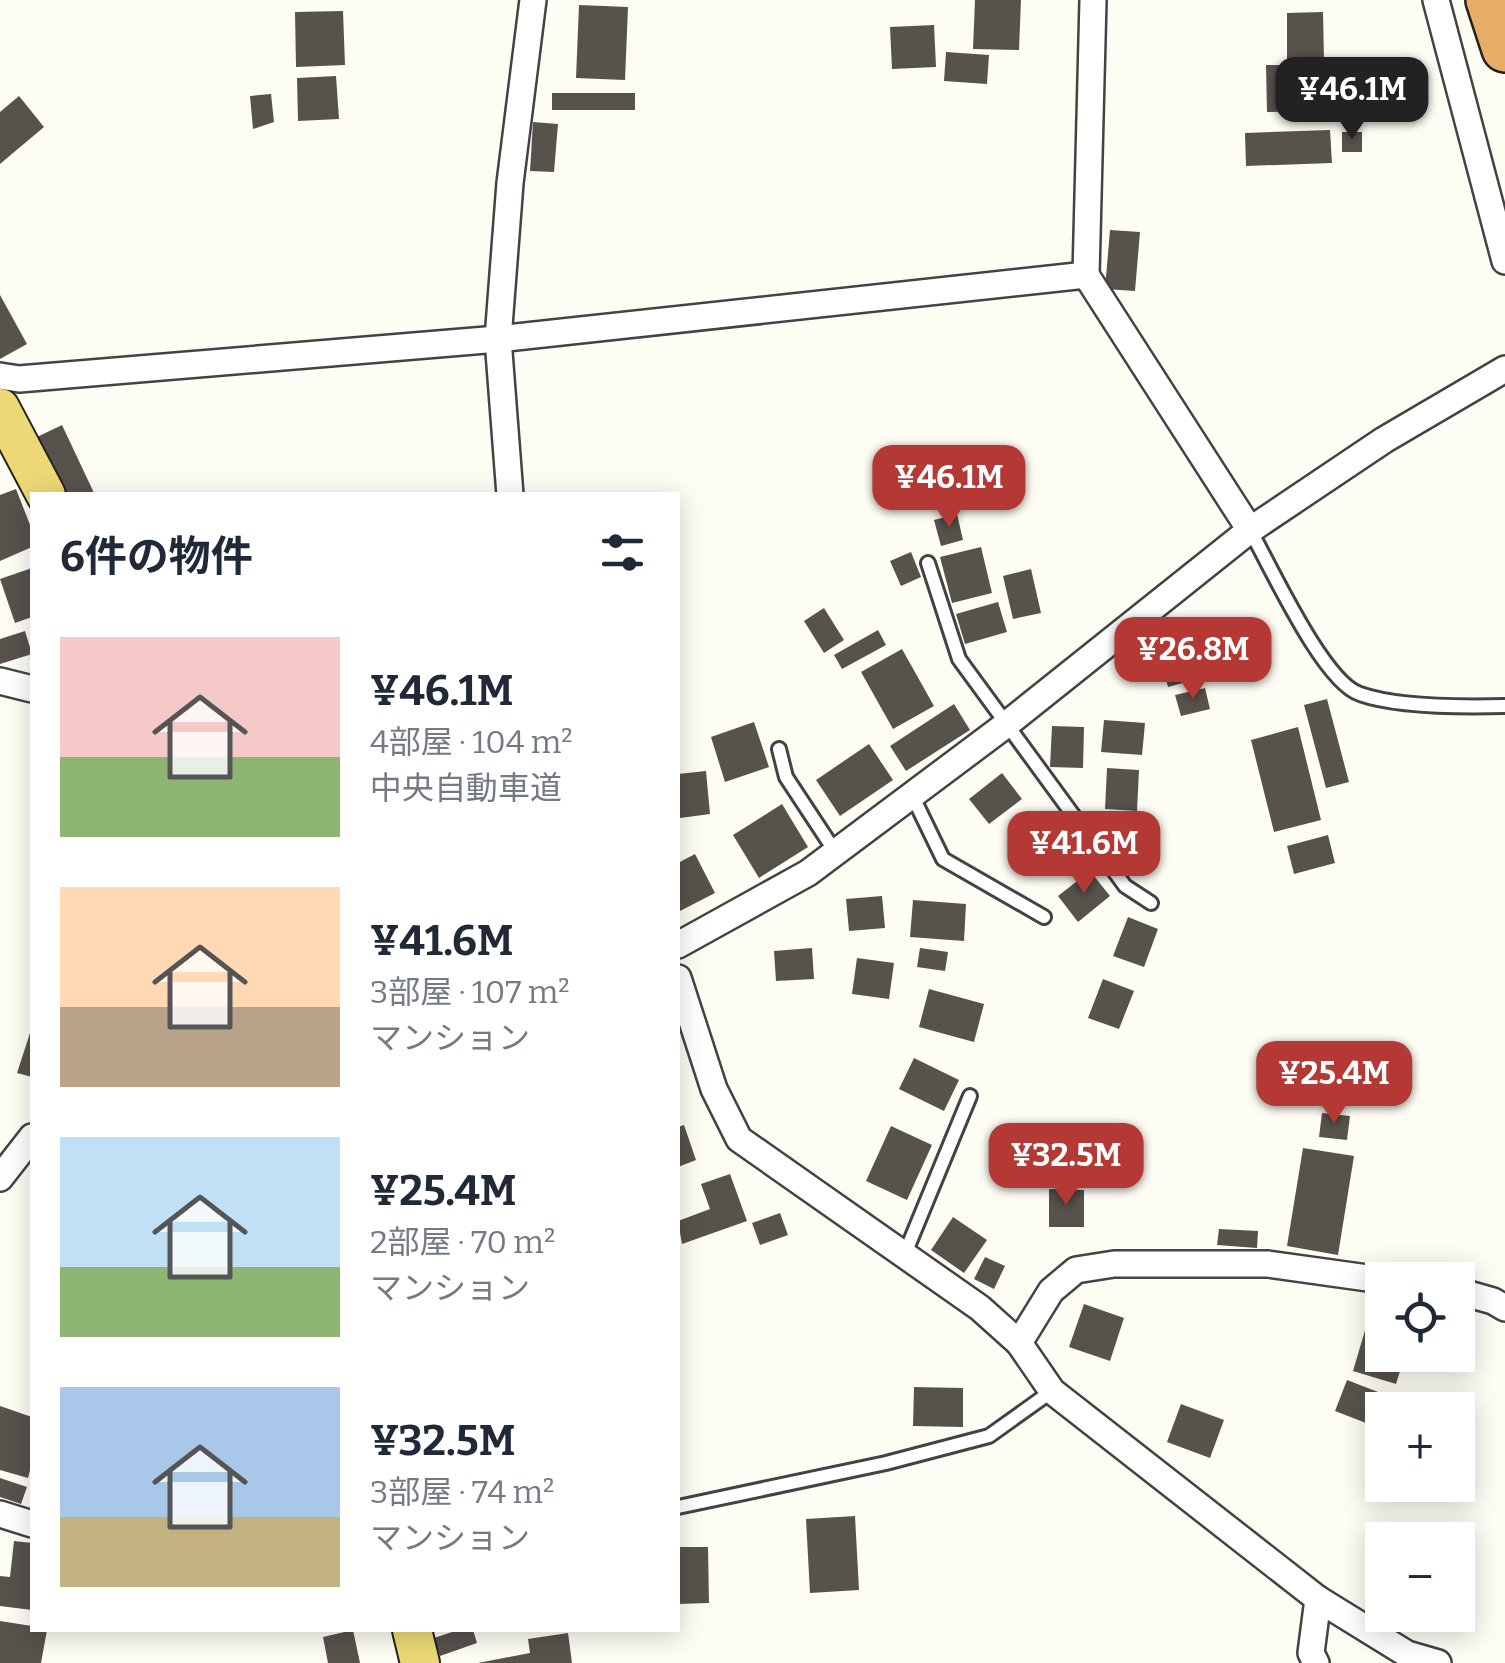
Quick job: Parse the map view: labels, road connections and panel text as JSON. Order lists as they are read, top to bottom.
{
  "page": {
    "price": [
      "¥46.1M",
      "¥46.1M",
      "¥26.8M",
      "¥41.6M",
      "¥25.4M",
      "¥32.5M"
    ],
    "heading": "6件の物件",
    "list": [
      {
        "name": "¥46.1M",
        "note": "4部屋 · 104 m² · 中央自動車道"
      },
      {
        "name": "¥41.6M",
        "note": "3部屋 · 107 m² · マンション"
      },
      {
        "name": "¥25.4M",
        "note": "2部屋 · 70 m² · マンション"
      },
      {
        "name": "¥32.5M",
        "note": "3部屋 · 74 m² · マンション"
      }
    ],
    "map_buttons": ["+", "−"]
  }
}
